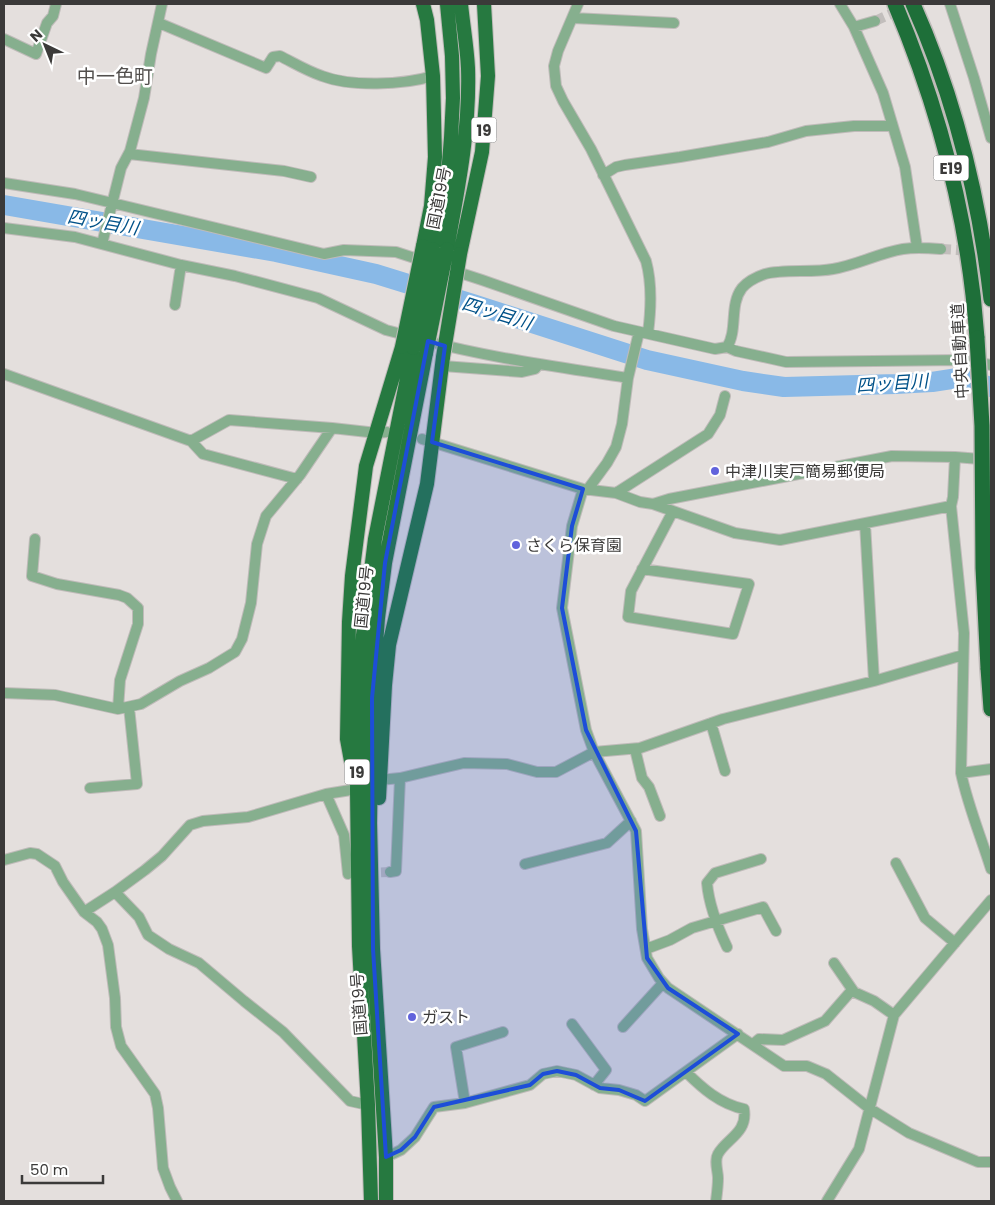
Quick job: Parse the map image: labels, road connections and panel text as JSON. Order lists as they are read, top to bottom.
{
  "streets": {
    "highway": [
      "19",
      "E19",
      "国道19号",
      "中央自動車道"
    ]
  },
  "crossings": [
    ["19", "国道19号"]
  ],
  "districts": ["中一色町"],
  "water": ["四ッ目川"],
  "places": ["中津川実戸簡易郵便局", "さくら保育園", "ガスト"],
  "scale_bar": "50 m",
  "north": "top left"
}
